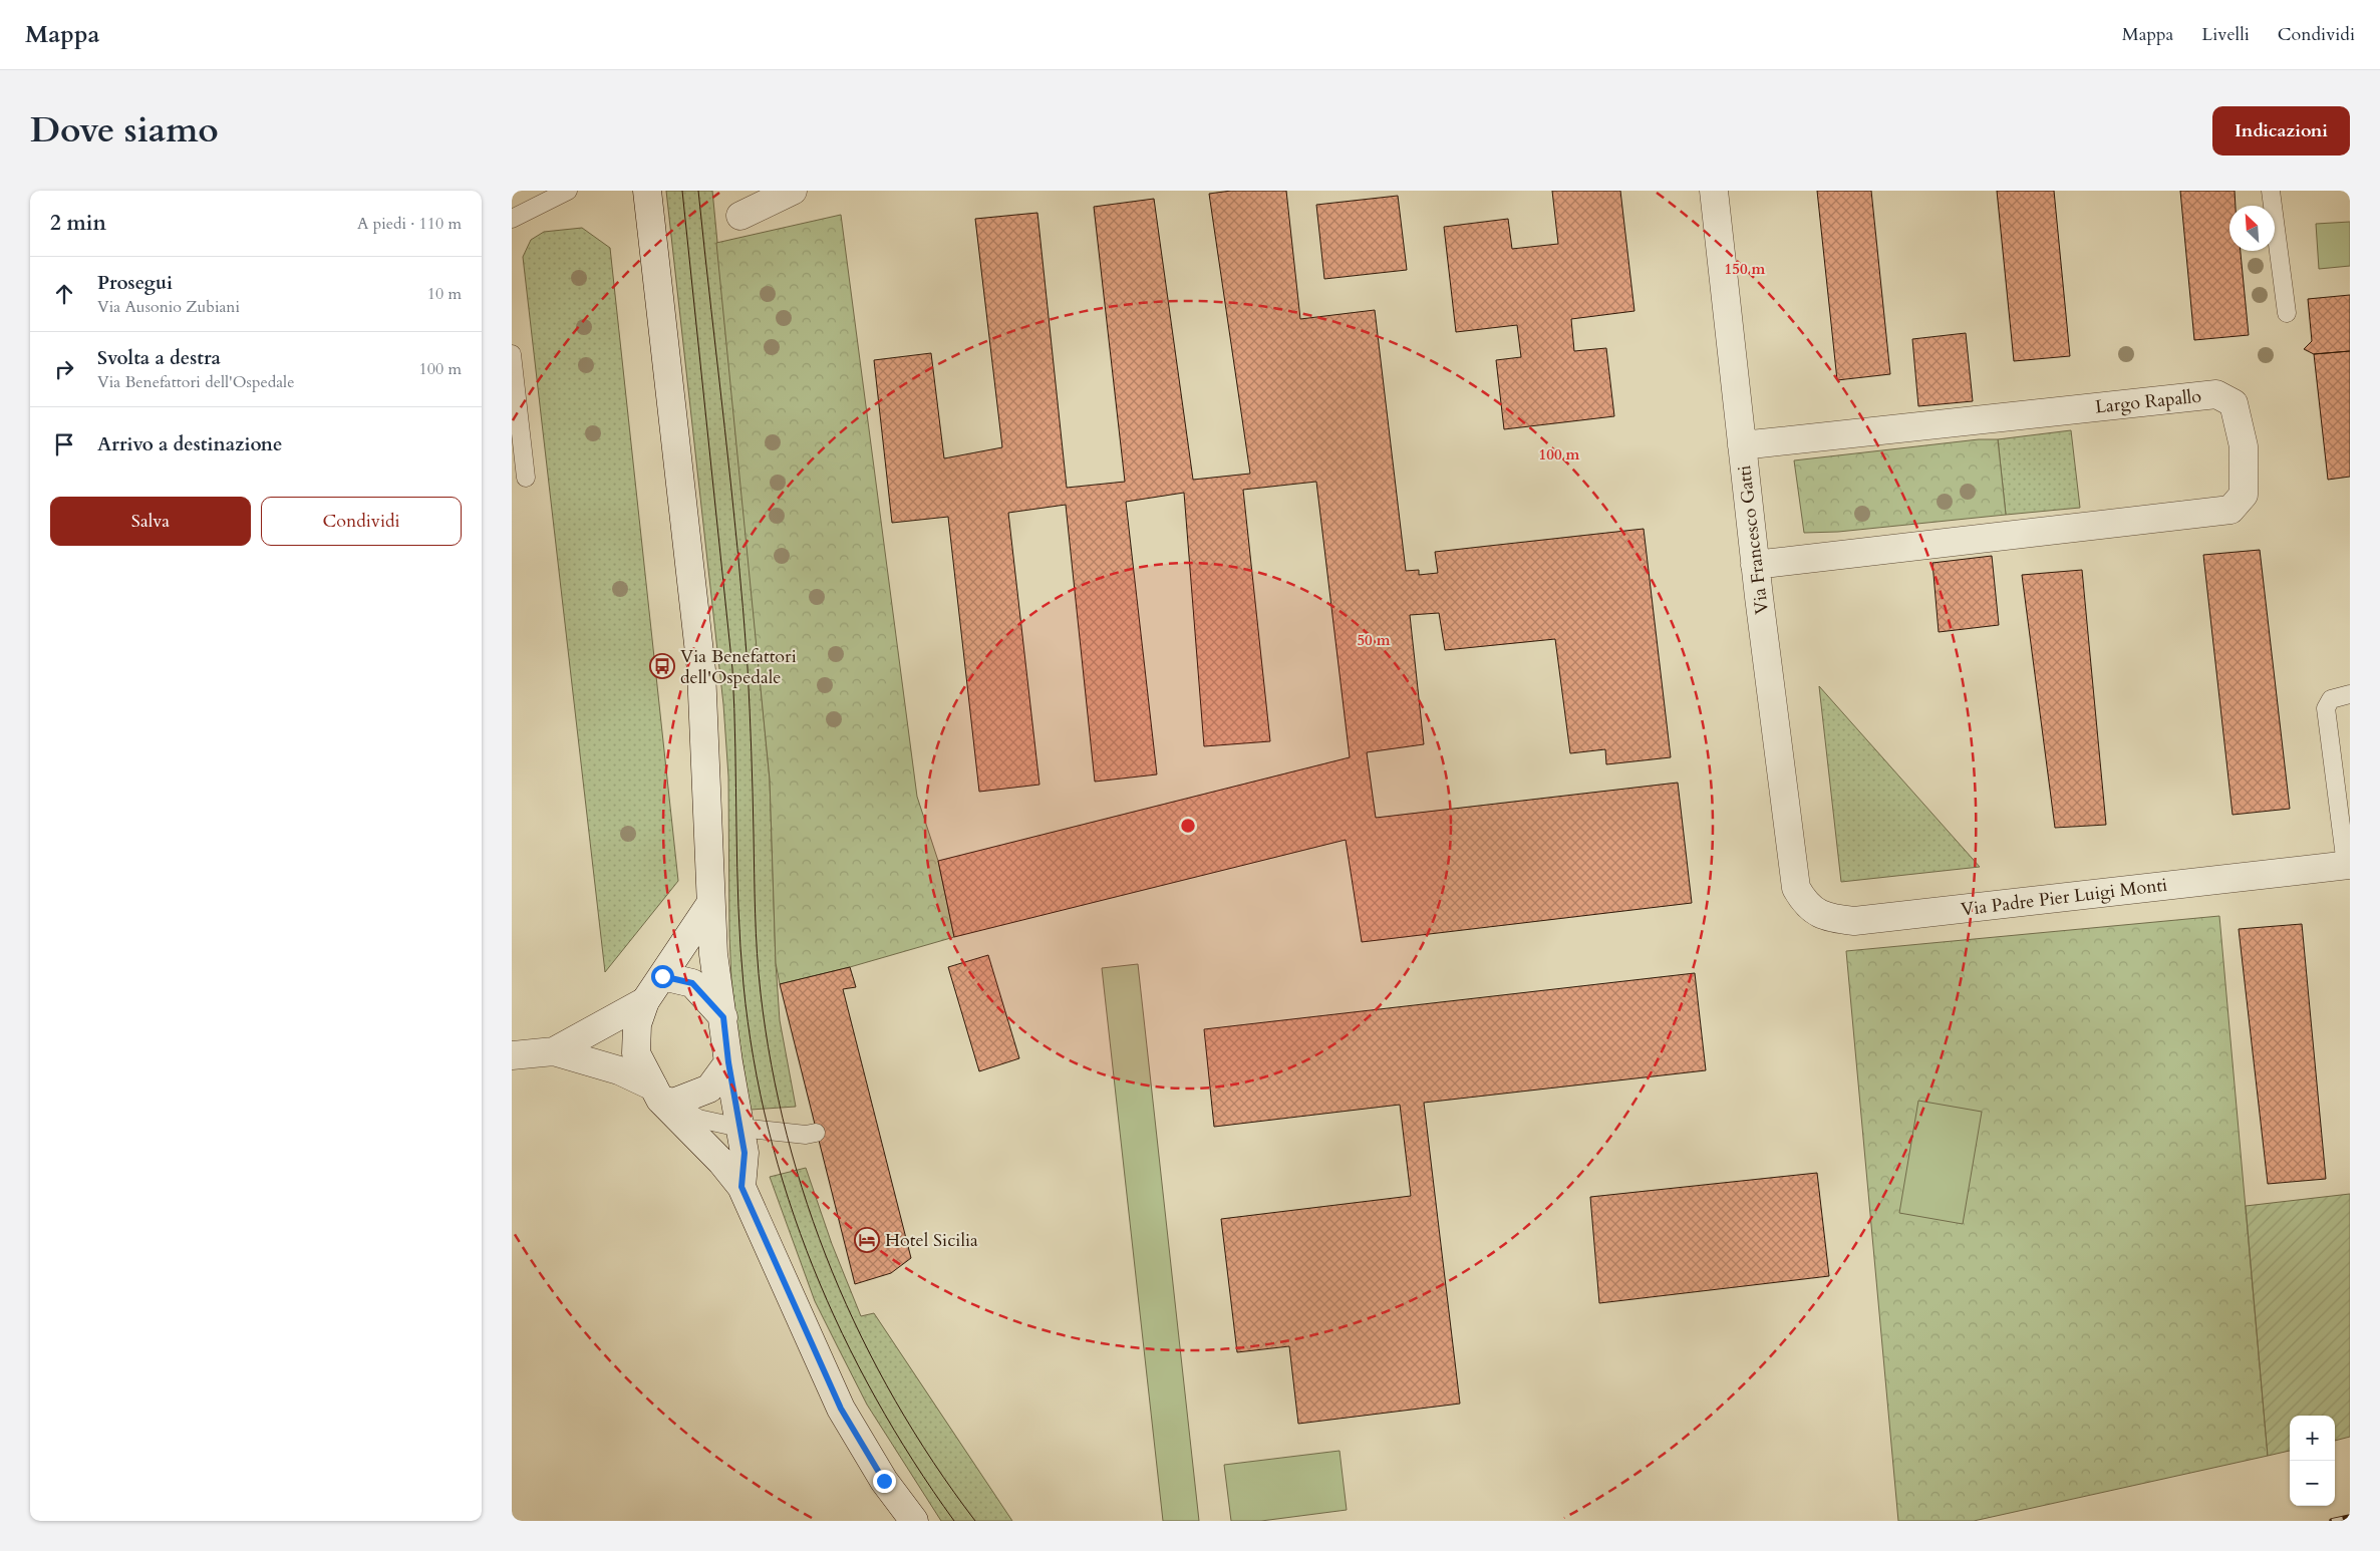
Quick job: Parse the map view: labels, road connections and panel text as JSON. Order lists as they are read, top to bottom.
{
  "streets": {
    "street": ["Largo Rapallo", "Via Francesco Gatti", "Via Padre Pier Luigi Monti"]
  },
  "crossings": [
    ["Largo Rapallo", "Via Francesco Gatti"],
    ["Via Francesco Gatti", "Via Padre Pier Luigi Monti"]
  ],
  "places": {
    "bus stop": ["Via Benefattori dell'Ospedale"],
    "hotel": ["Hotel Sicilia"]
  },
  "north": "top left",
  "page": {
    "header": "Mappa",
    "nav": ["Mappa", "Livelli", "Condividi"],
    "title": "Dove siamo",
    "buttons": [
      "Indicazioni",
      ["Salva", "Condividi"]
    ],
    "heading": ["2 min", "A piedi · 110 m"],
    "list": [
      ["Prosegui", "Via Ausonio Zubiani", "10 m"],
      ["Svolta a destra", "Via Benefattori dell'Ospedale", "100 m"],
      "Arrivo a destinazione"
    ],
    "map_buttons": ["+", "−"]
  },
  "rings": ["150 m", "100 m", "50 m"]
}
